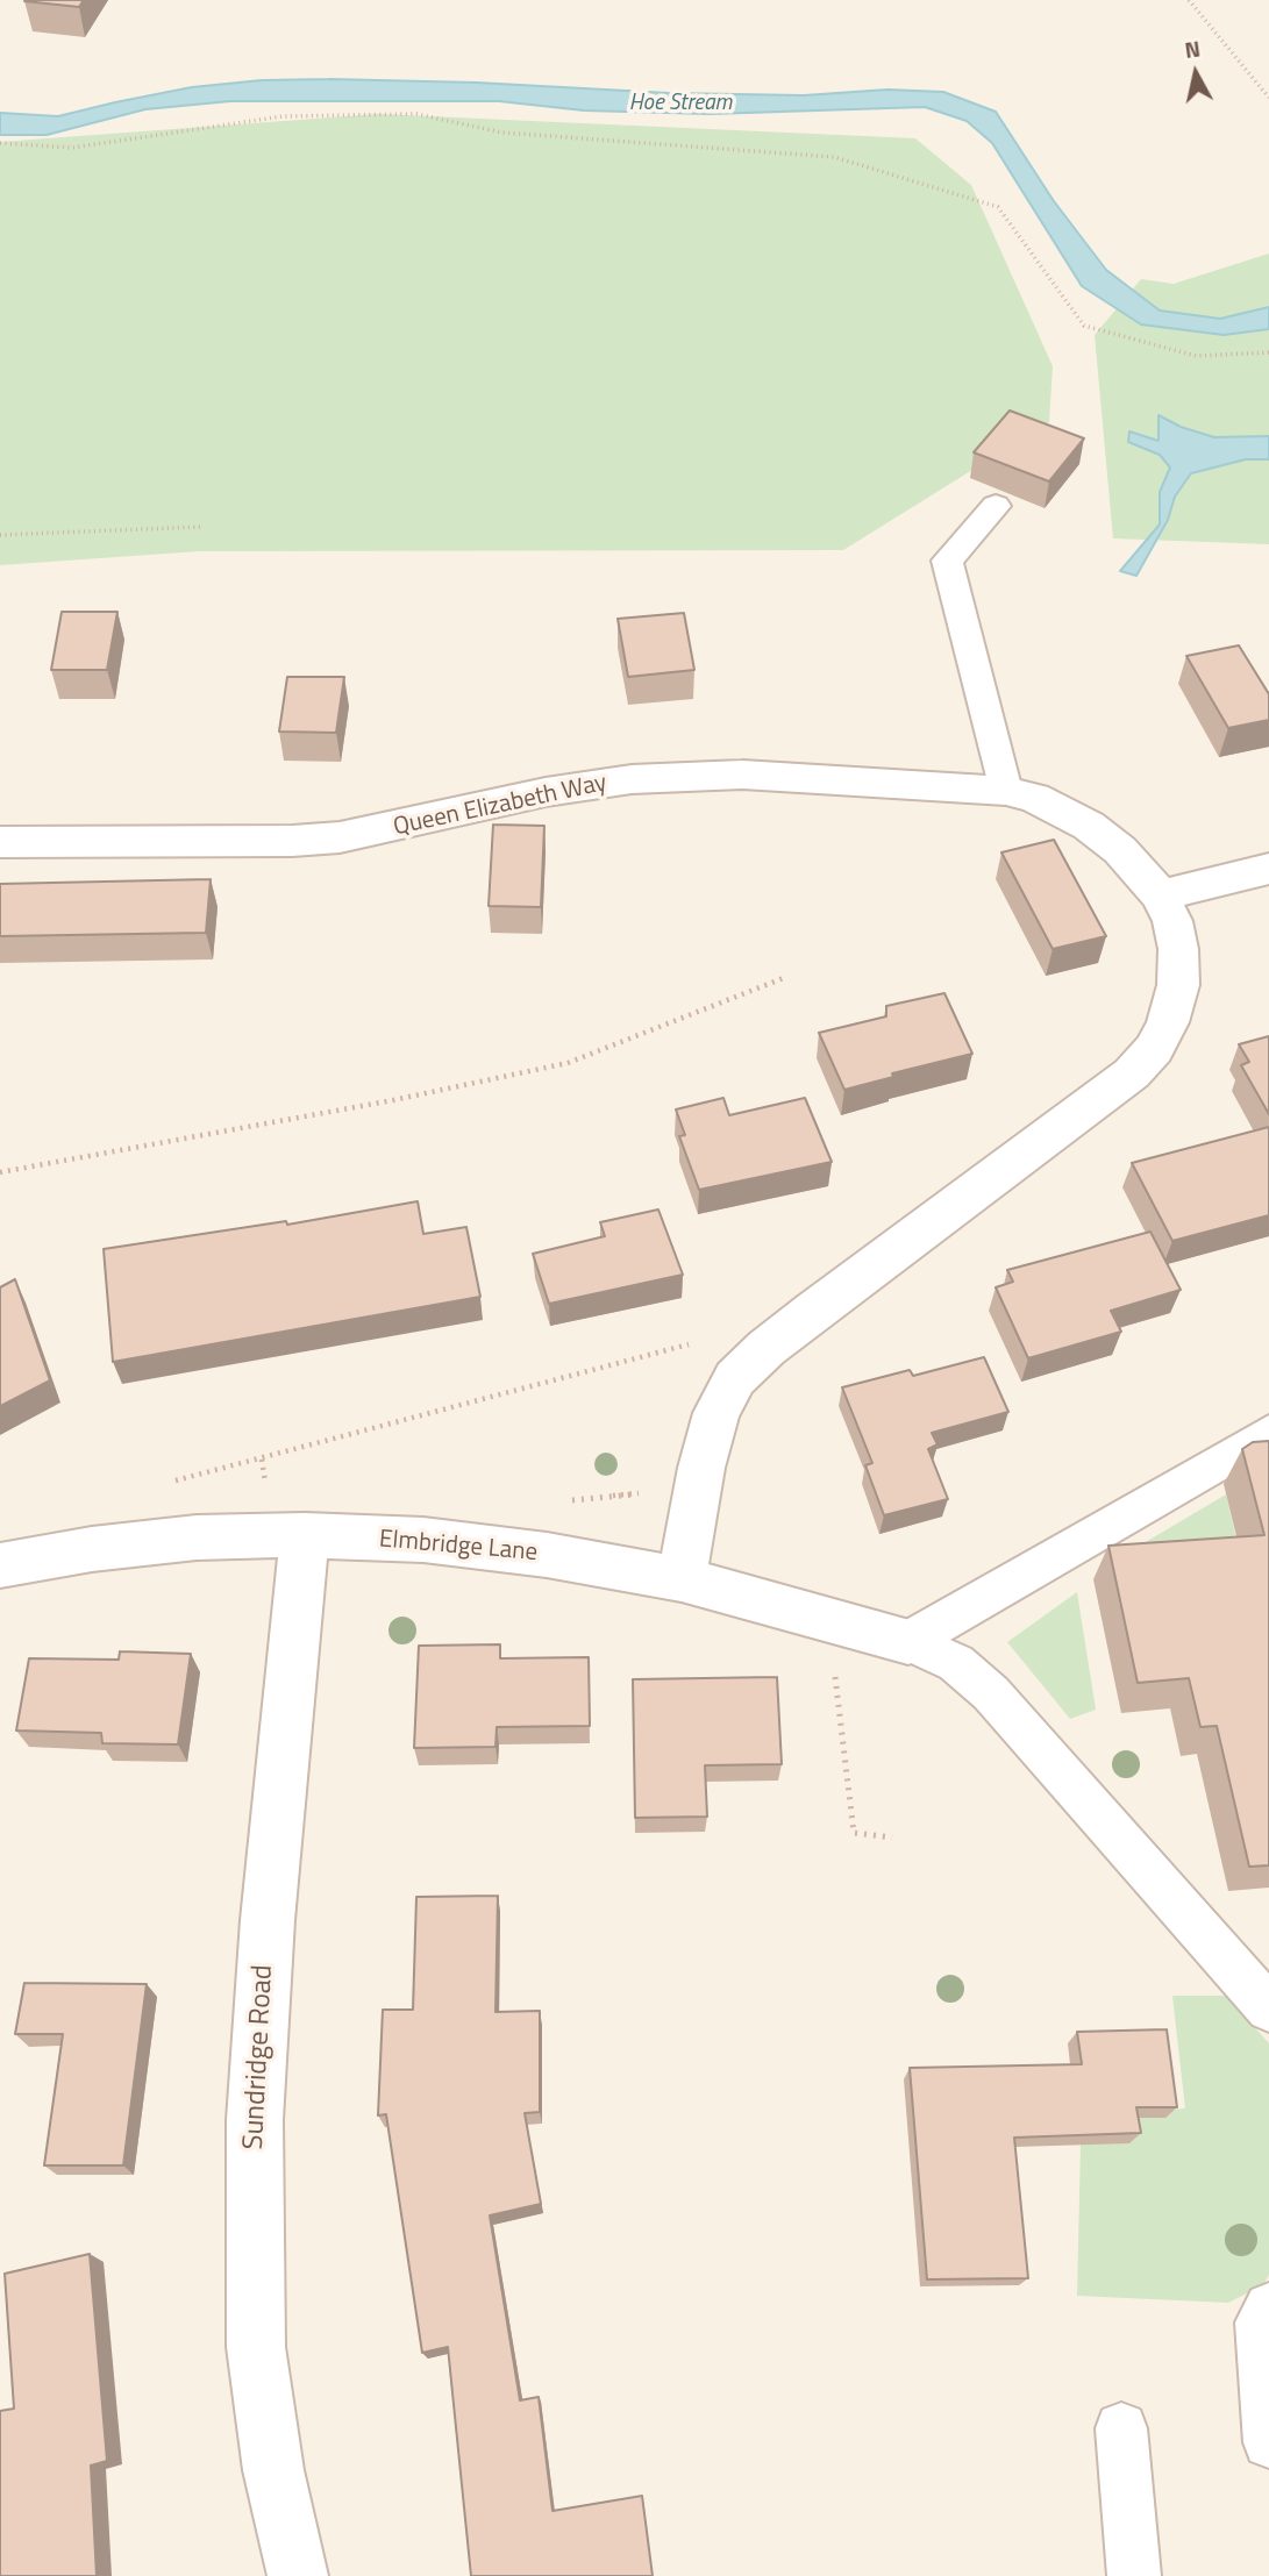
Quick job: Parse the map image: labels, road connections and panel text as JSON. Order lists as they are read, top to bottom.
{
  "streets": {
    "street": ["Queen Elizabeth Way", "Elmbridge Lane", "Sundridge Road"]
  },
  "crossings": [
    ["Queen Elizabeth Way", "Elmbridge Lane"],
    ["Elmbridge Lane", "Sundridge Road"]
  ],
  "water": ["Hoe Stream"],
  "north": "top"
}
